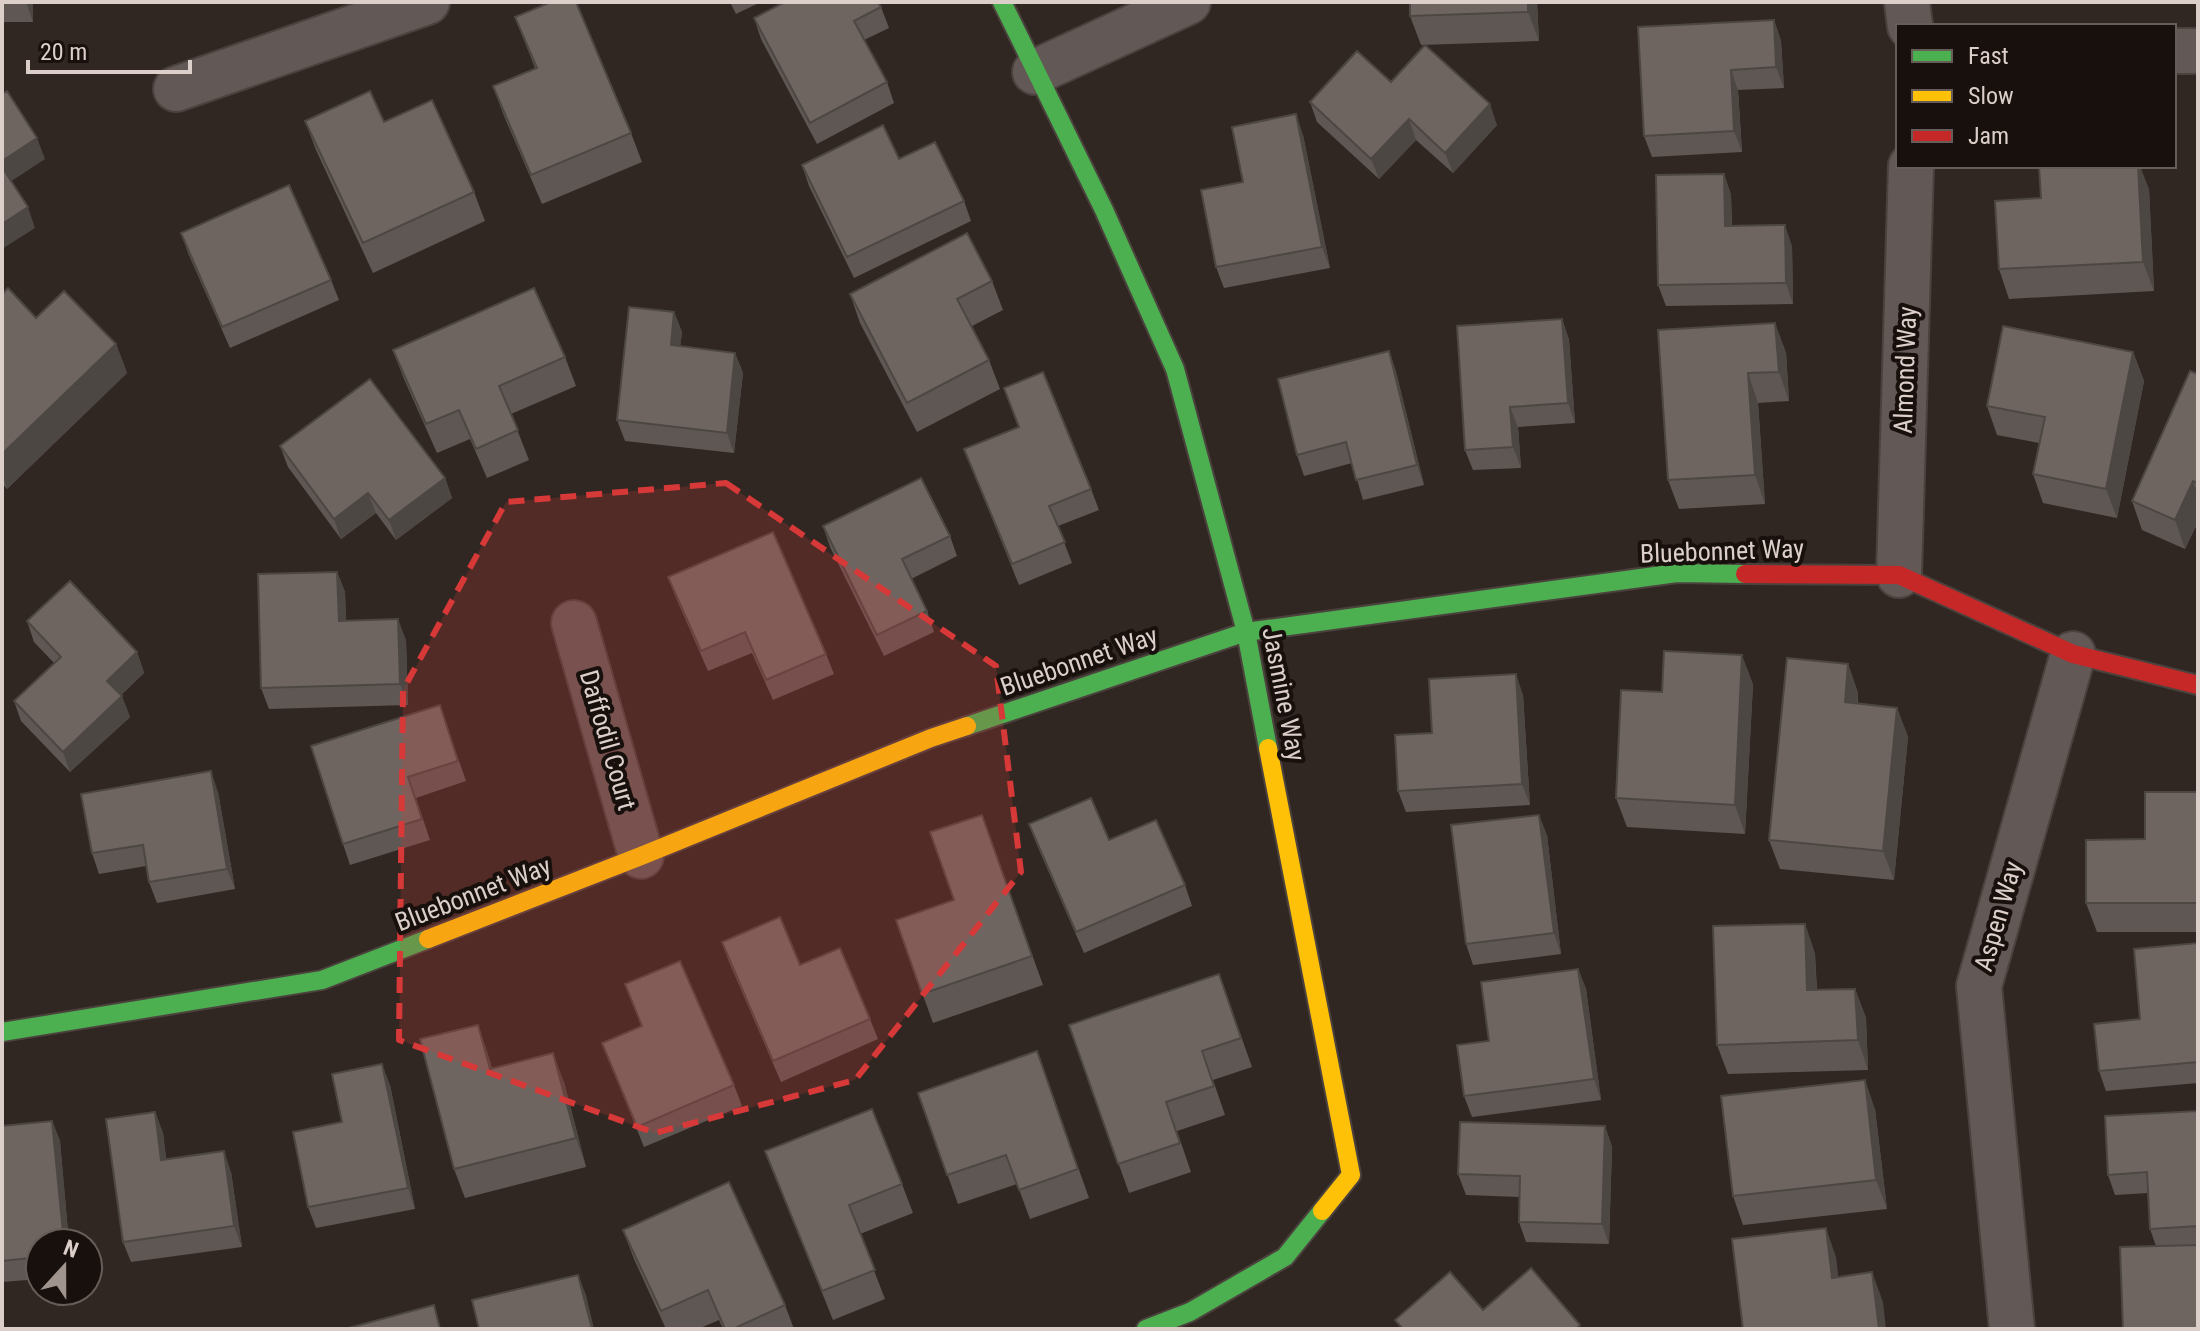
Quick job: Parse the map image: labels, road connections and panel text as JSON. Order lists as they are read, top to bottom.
{
  "streets": {
    "street": [
      "Almond Way",
      "Bluebonnet Way",
      "Jasmine Way",
      "Daffodil Court",
      "Aspen Way"
    ]
  },
  "crossings": [
    ["Almond Way", "Bluebonnet Way"],
    ["Bluebonnet Way", "Jasmine Way"],
    ["Bluebonnet Way", "Daffodil Court"],
    ["Bluebonnet Way", "Aspen Way"]
  ],
  "legend": ["Fast", "Slow", "Jam"],
  "scale_bar": "20 m",
  "north": "top"
}
